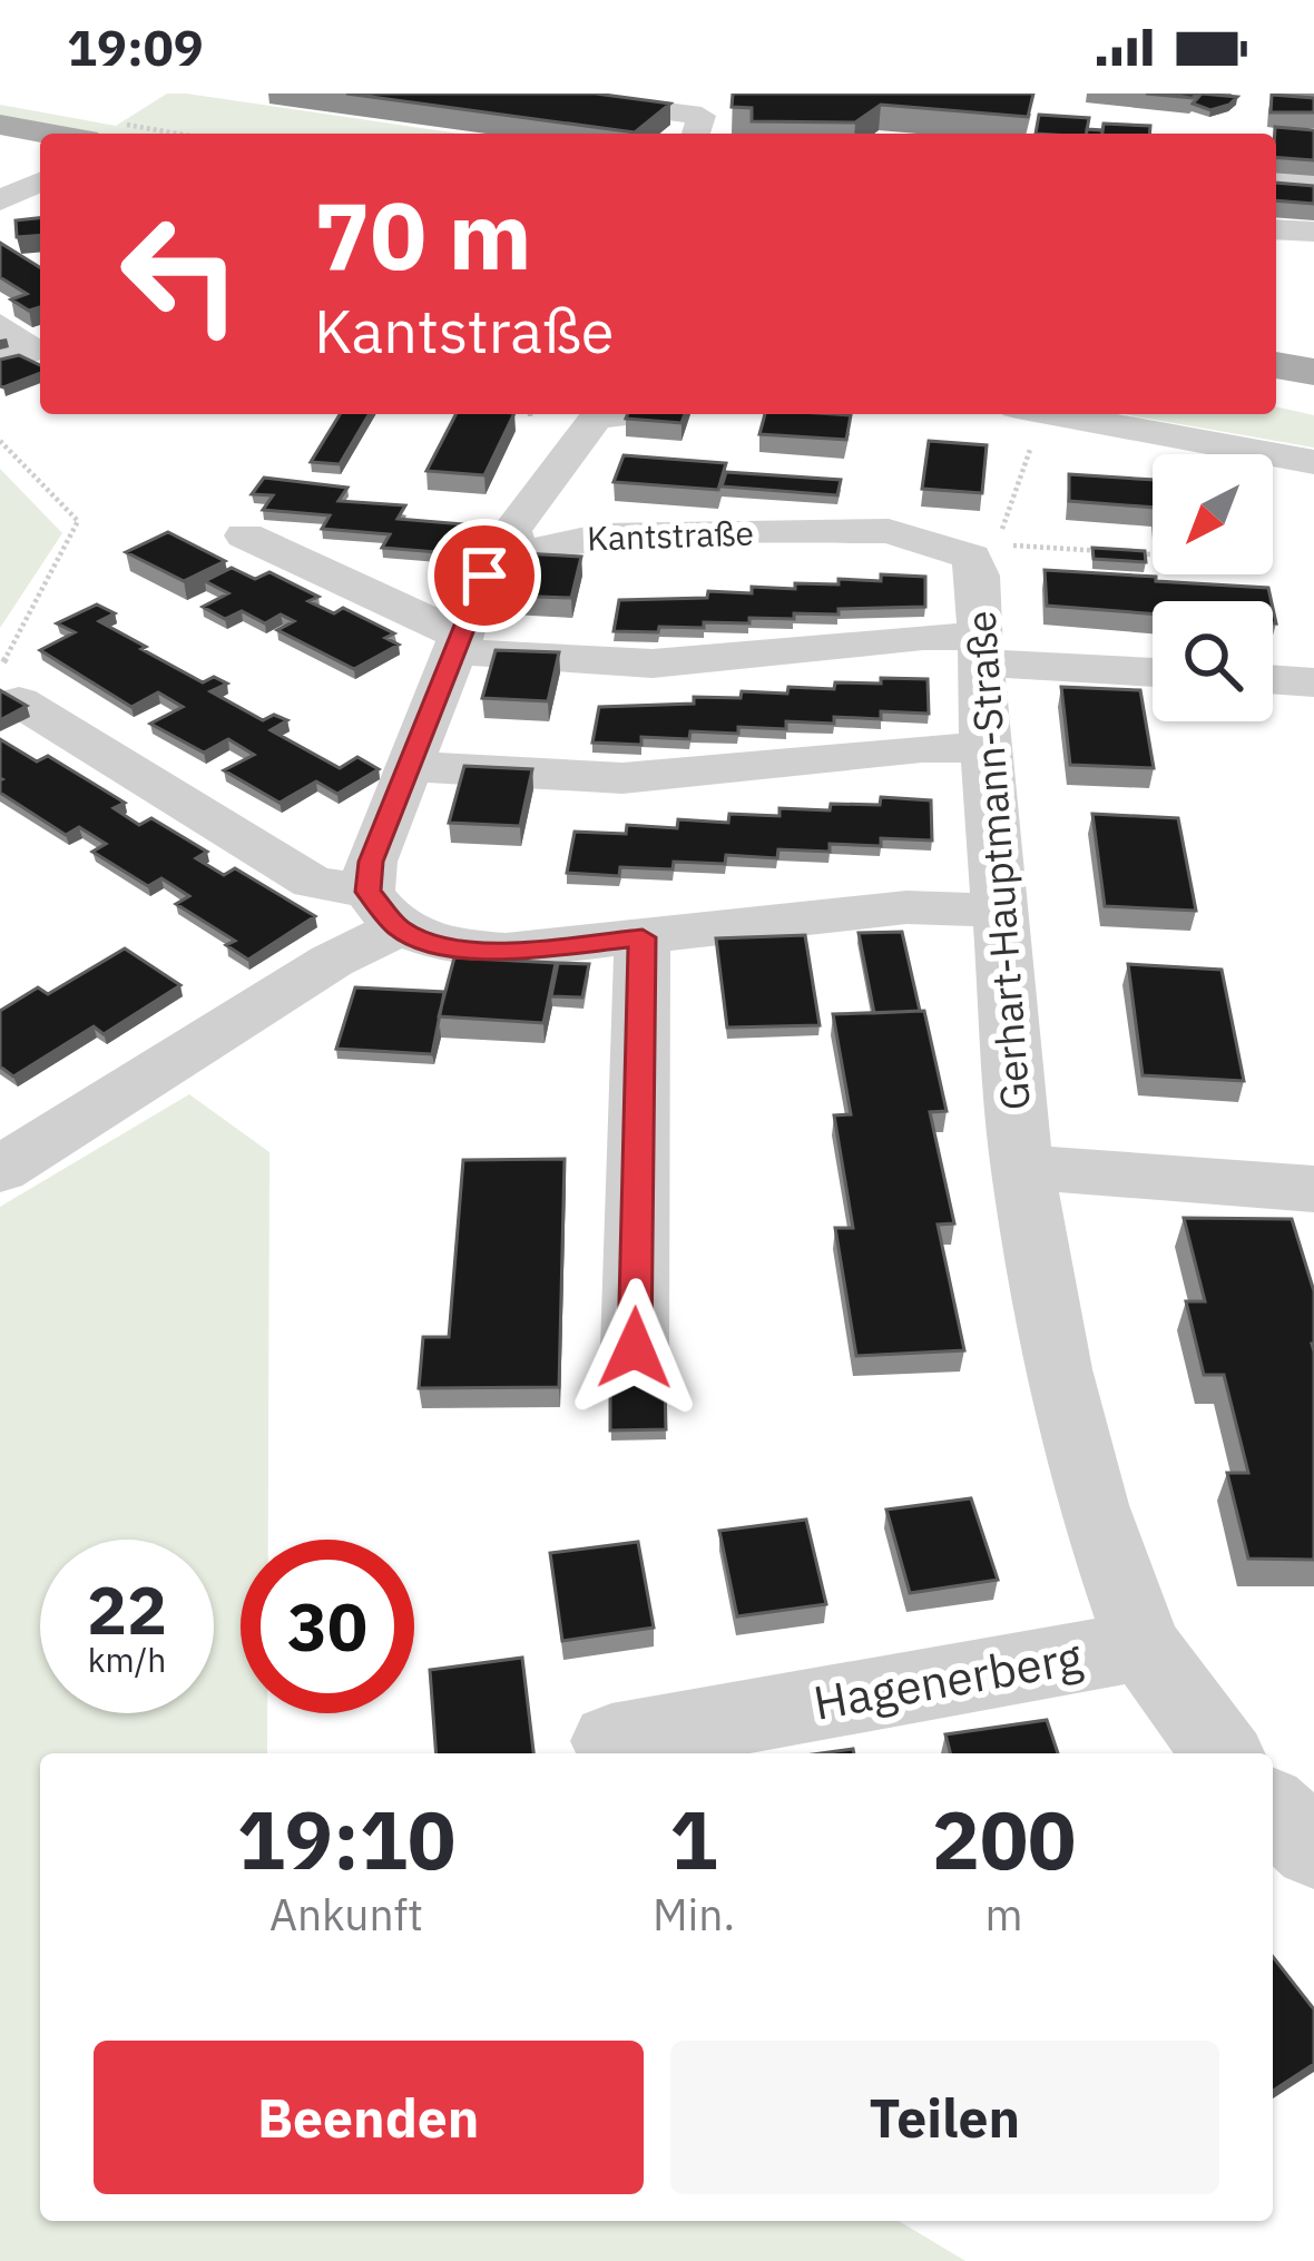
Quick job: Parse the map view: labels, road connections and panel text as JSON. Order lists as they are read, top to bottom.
{
  "streets": {
    "street": ["Kantstraße", "Gerhart-Hauptmann-Straße", "Hagenerberg"]
  },
  "crossings": [
    ["Kantstraße", "Gerhart-Hauptmann-Straße"],
    ["Gerhart-Hauptmann-Straße", "Hagenerberg"]
  ],
  "north": "bottom left",
  "page": {
    "status": "19:09",
    "turn": ["70 m", "Kantstraße"],
    "speed": "22 km/h",
    "limit": "30",
    "eta": [
      "19:10",
      "Ankunft",
      "1",
      "Min.",
      "200",
      "m"
    ],
    "buttons": ["Beenden", "Teilen"]
  }
}
